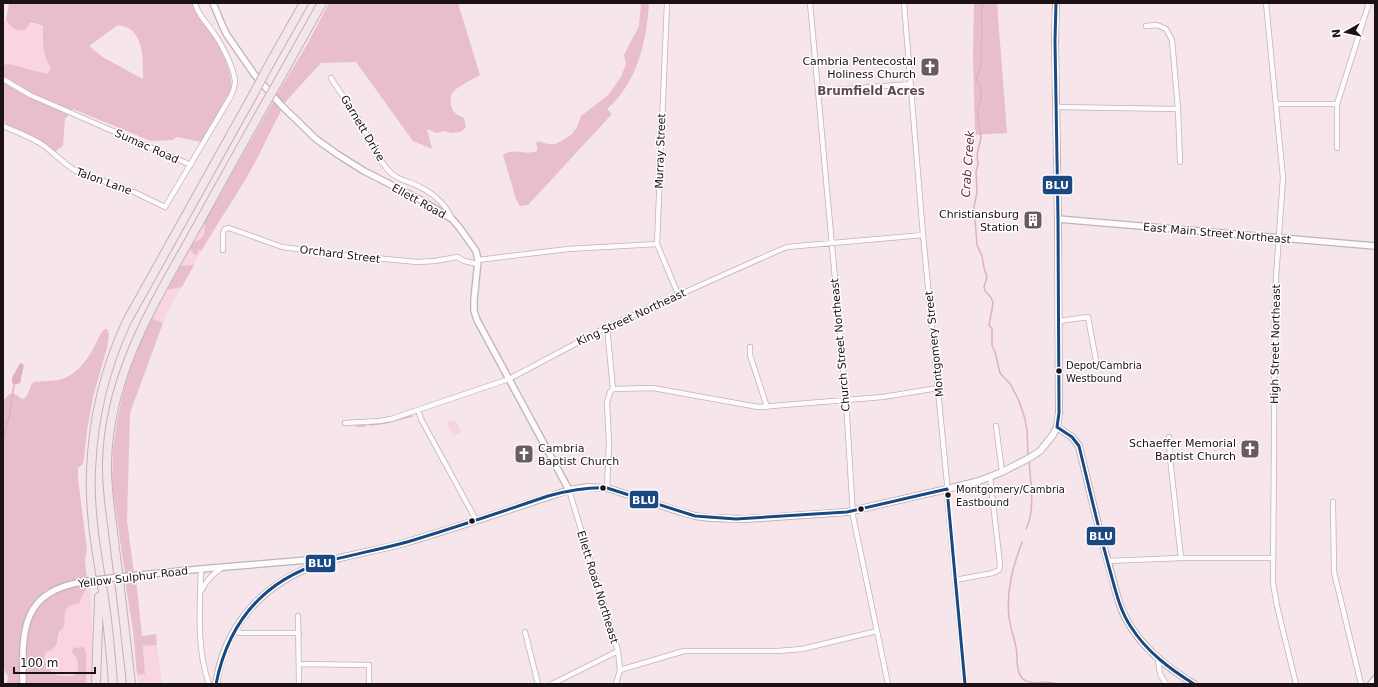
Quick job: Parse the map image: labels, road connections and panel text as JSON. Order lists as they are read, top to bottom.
{
  "streets": {
    "street": [
      "Garnett Drive",
      "Sumac Road",
      "Murray Street",
      "Talon Lane",
      "Ellett Road",
      "East Main Street Northeast",
      "Orchard Street",
      "King Street Northeast",
      "Montgomery Street",
      "High Street Northeast",
      "Church Street Northeast",
      "Yellow Sulphur Road",
      "Ellett Road Northeast"
    ]
  },
  "crossings": [
    ["Garnett Drive", "Ellett Road"],
    ["Sumac Road", "Talon Lane"],
    ["Murray Street", "Orchard Street"],
    ["Murray Street", "King Street Northeast"],
    ["Ellett Road", "Orchard Street"],
    ["Ellett Road", "King Street Northeast"],
    ["Ellett Road", "Ellett Road Northeast"],
    ["East Main Street Northeast", "High Street Northeast"],
    ["King Street Northeast", "Montgomery Street"],
    ["King Street Northeast", "Church Street Northeast"]
  ],
  "districts": ["Brumfield Acres"],
  "water": ["Crab Creek"],
  "places": {
    "church": ["Cambria Pentecostal Holiness Church", "Schaeffer Memorial Baptist Church", "Cambria Baptist Church"],
    "building": ["Christiansburg Station"],
    "other": ["Depot/Cambria Westbound", "Montgomery/Cambria Eastbound"]
  },
  "lines": ["transit line BLU"],
  "scale_bar": "100 m",
  "north": "left"
}
